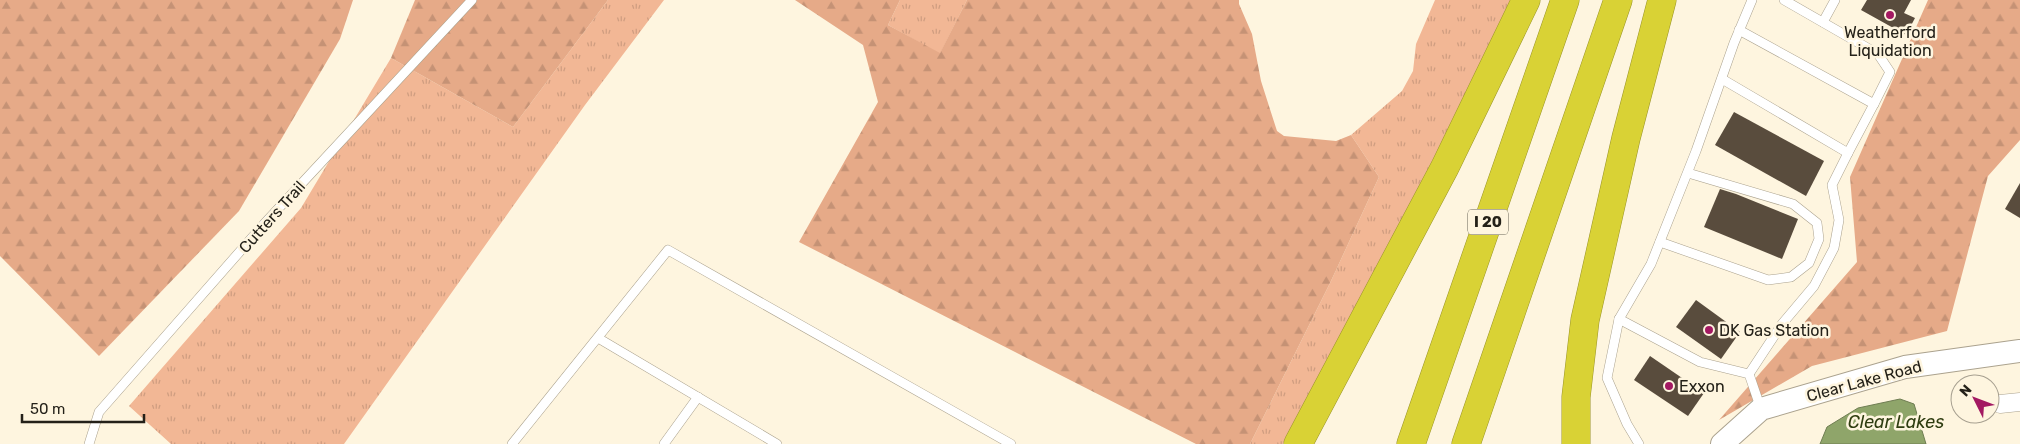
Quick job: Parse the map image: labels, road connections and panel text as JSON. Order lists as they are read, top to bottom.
{
  "streets": {
    "highway": ["I 20"],
    "street": ["Clear Lake Road"],
    "lane": ["Cutters Trail"]
  },
  "water": ["Clear Lakes"],
  "places": ["Weatherford Liquidation", "DK Gas Station", "Exxon"],
  "scale_bar": "50 m",
  "north": "top left"
}
